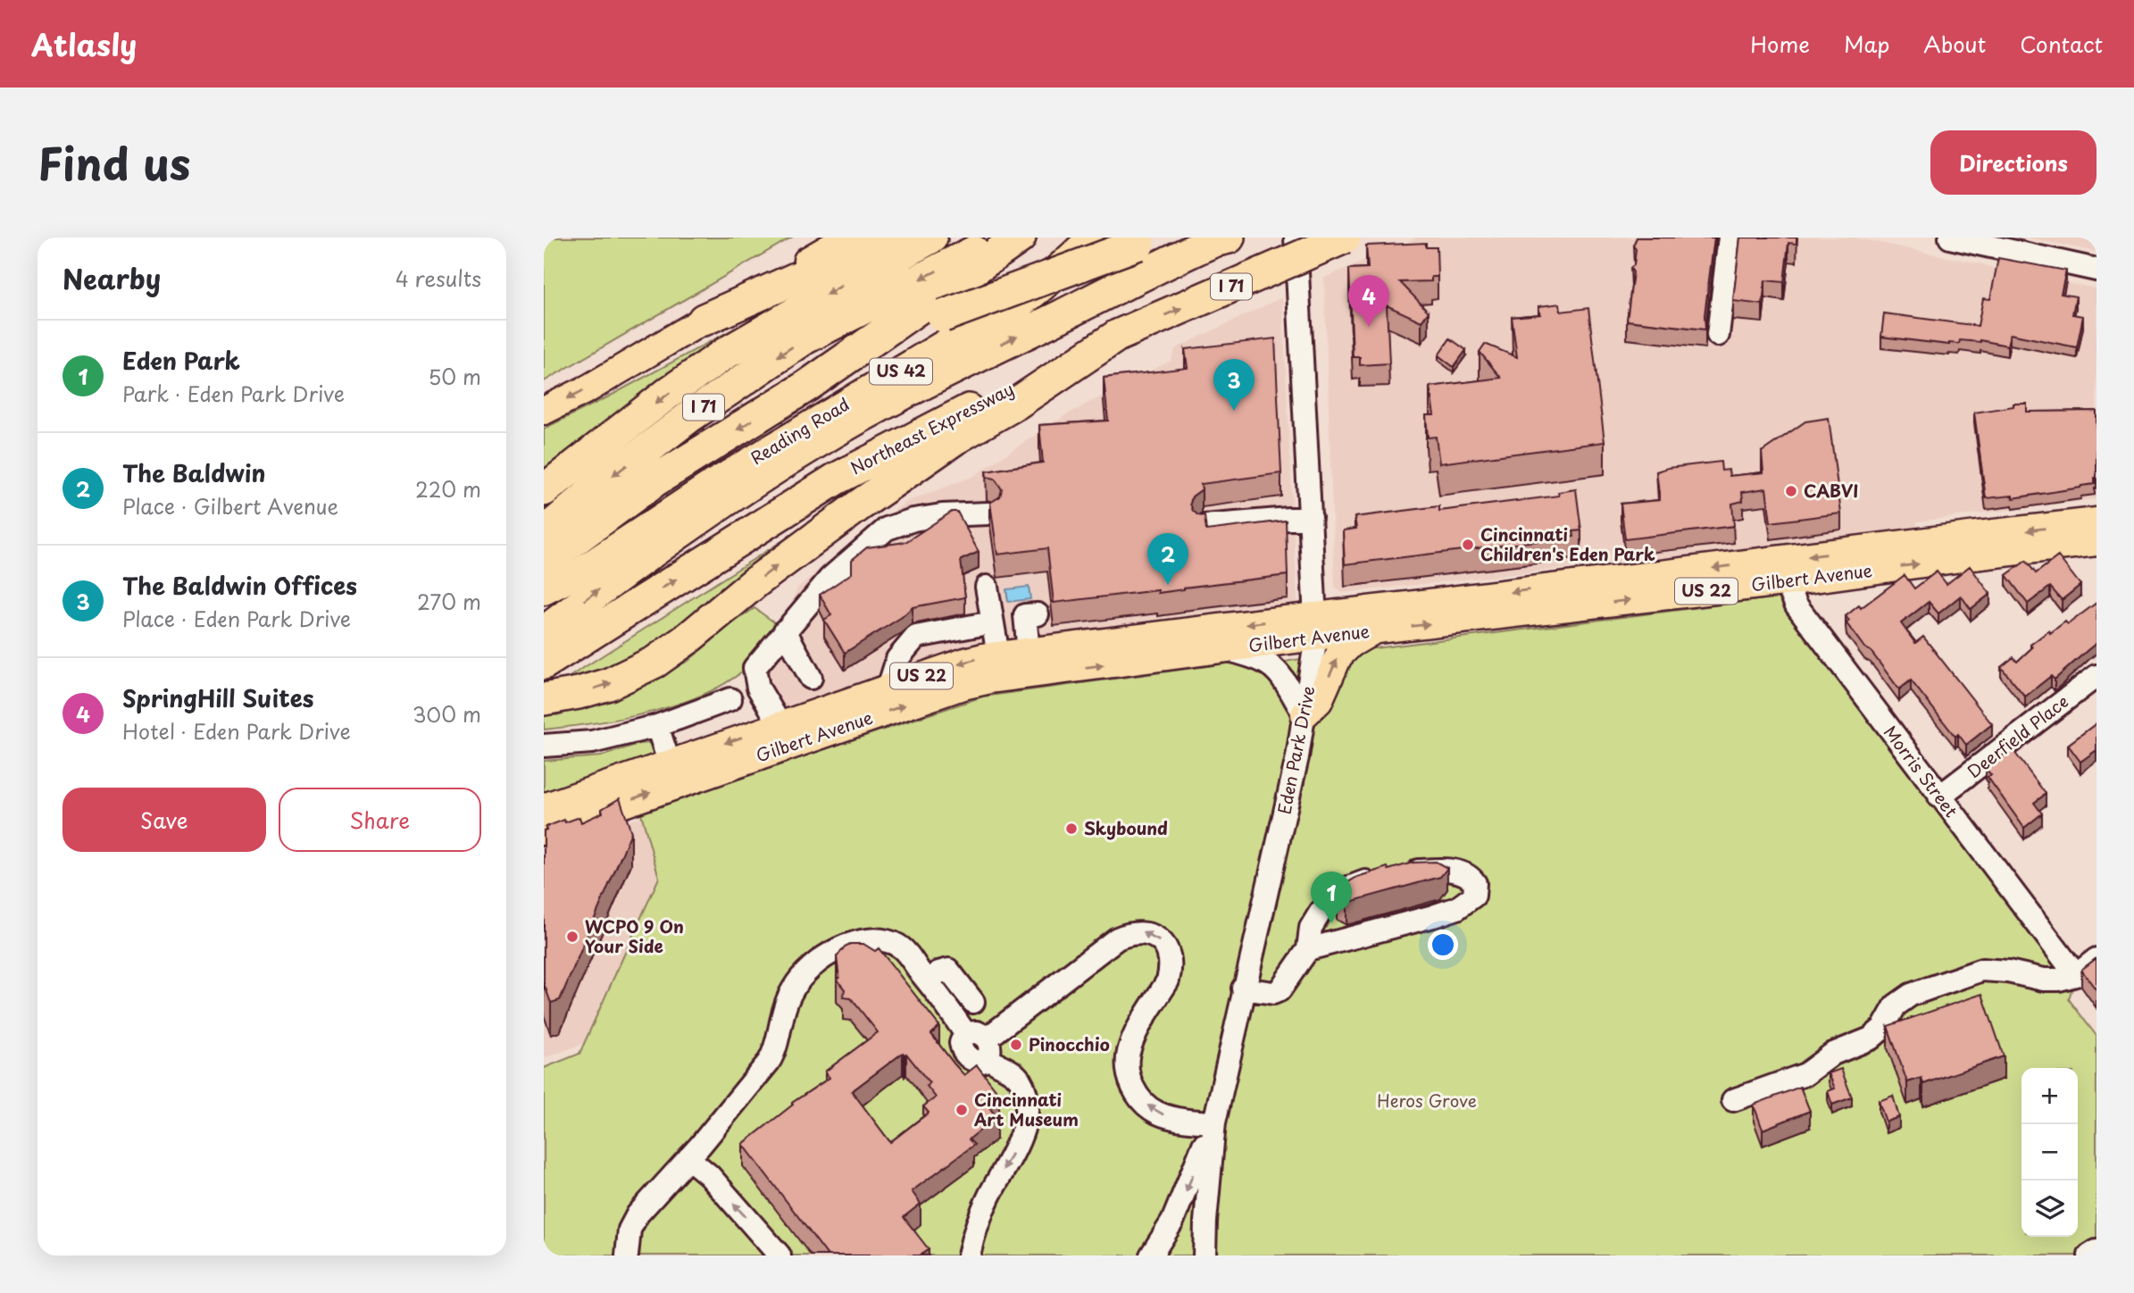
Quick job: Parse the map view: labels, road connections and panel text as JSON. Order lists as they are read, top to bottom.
{
  "streets": {
    "highway": ["I 71", "Northeast Expressway"],
    "main road": [
      "US 42",
      "Reading Road",
      "Gilbert Avenue",
      "US 22"
    ],
    "street": ["Deerfield Place", "Eden Park Drive", "Morris Street"]
  },
  "crossings": [
    ["Gilbert Avenue", "Eden Park Drive"],
    ["Gilbert Avenue", "Morris Street"],
    ["Deerfield Place", "Morris Street"]
  ],
  "parks": ["Heros Grove"],
  "places": [
    "CABVI",
    "Cincinnati Children's Eden Park",
    "Skybound",
    "WCPO 9 On Your Side",
    "Pinocchio",
    "Cincinnati Art Museum"
  ],
  "page": {
    "header": "Atlasly",
    "nav": [
      "Home",
      "Map",
      "About",
      "Contact"
    ],
    "title": "Find us",
    "buttons": [
      "Directions",
      ["Save", "Share"]
    ],
    "heading": ["Nearby", "4 results"],
    "pins": [
      "4",
      "3",
      "2",
      "1"
    ],
    "list": [
      {
        "mark": "1",
        "name": "Eden Park",
        "note": "Park · Eden Park Drive",
        "value": "50 m"
      },
      {
        "mark": "2",
        "name": "The Baldwin",
        "note": "Place · Gilbert Avenue",
        "value": "220 m"
      },
      {
        "mark": "3",
        "name": "The Baldwin Offices",
        "note": "Place · Eden Park Drive",
        "value": "270 m"
      },
      {
        "mark": "4",
        "name": "SpringHill Suites",
        "note": "Hotel · Eden Park Drive",
        "value": "300 m"
      }
    ],
    "map_buttons": ["+", "−"]
  }
}
